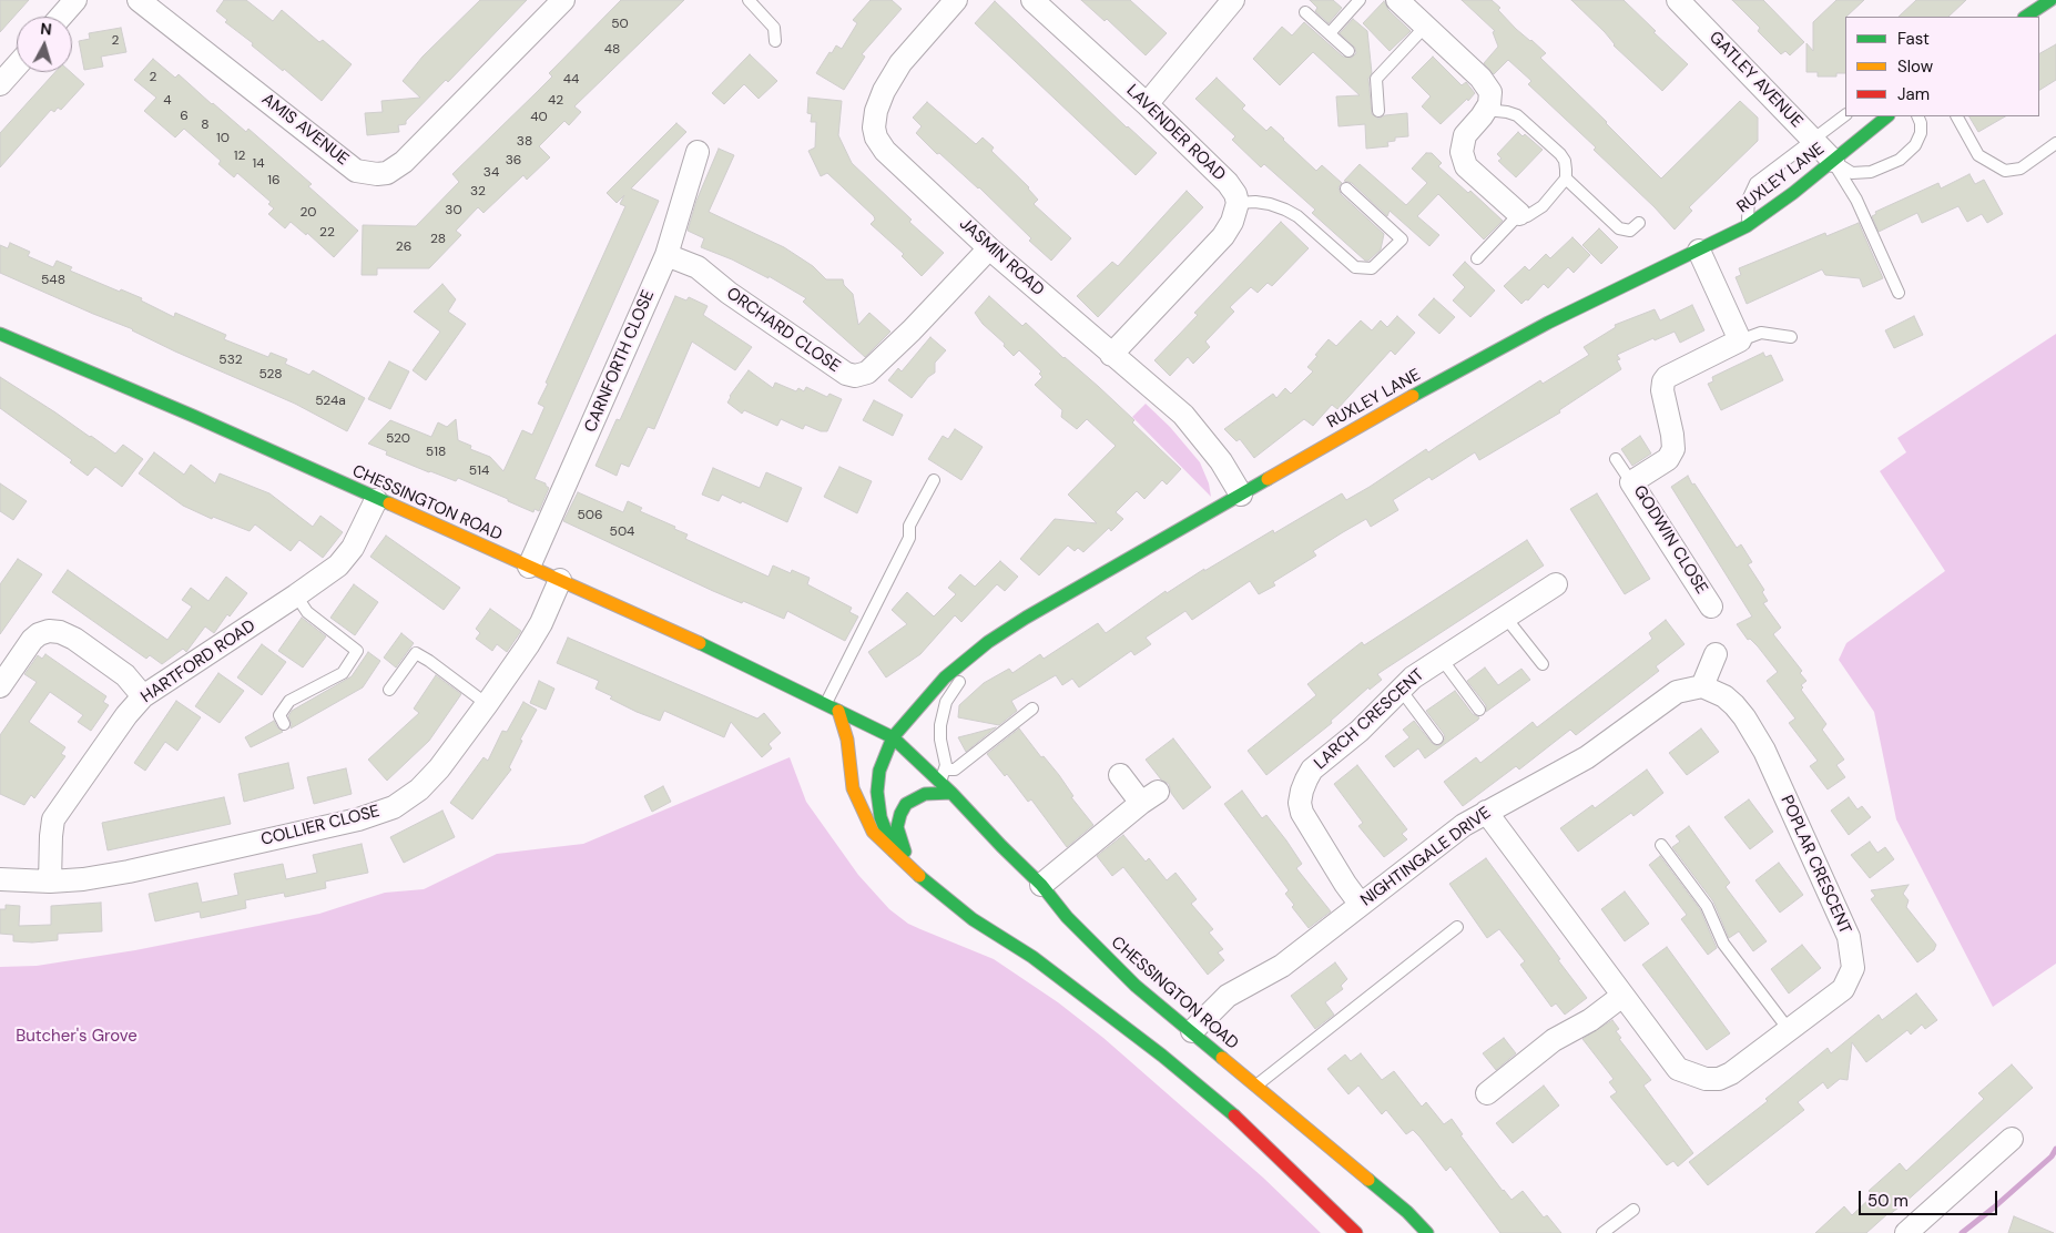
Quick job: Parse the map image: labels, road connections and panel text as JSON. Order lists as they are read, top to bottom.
{
  "streets": {
    "main road": ["RUXLEY LANE", "CHESSINGTON ROAD"],
    "street": [
      "GATLEY AVENUE",
      "AMIS AVENUE",
      "LAVENDER ROAD",
      "JASMIN ROAD",
      "ORCHARD CLOSE",
      "CARNFORTH CLOSE",
      "GODWIN CLOSE",
      "HARTFORD ROAD",
      "LARCH CRESCENT",
      "COLLIER CLOSE",
      "NIGHTINGALE DRIVE",
      "POPLAR CRESCENT"
    ]
  },
  "crossings": [
    ["GATLEY AVENUE", "RUXLEY LANE"],
    ["RUXLEY LANE", "JASMIN ROAD"],
    ["RUXLEY LANE", "CHESSINGTON ROAD"],
    ["JASMIN ROAD", "ORCHARD CLOSE"],
    ["ORCHARD CLOSE", "CARNFORTH CLOSE"],
    ["CARNFORTH CLOSE", "CHESSINGTON ROAD"],
    ["CHESSINGTON ROAD", "HARTFORD ROAD"],
    ["CHESSINGTON ROAD", "COLLIER CLOSE"],
    ["CHESSINGTON ROAD", "NIGHTINGALE DRIVE"],
    ["HARTFORD ROAD", "COLLIER CLOSE"],
    ["LARCH CRESCENT", "NIGHTINGALE DRIVE"],
    ["NIGHTINGALE DRIVE", "POPLAR CRESCENT"]
  ],
  "parks": ["Butcher's Grove"],
  "house_numbers": [
    "50",
    "2",
    "48",
    "2",
    "44",
    "4",
    "42",
    "6",
    "40",
    "8",
    "10",
    "38",
    "12",
    "36",
    "14",
    "34",
    "16",
    "32",
    "30",
    "20",
    "22",
    "28",
    "26",
    "548",
    "532",
    "528",
    "524a",
    "520",
    "518",
    "514",
    "506",
    "504"
  ],
  "legend": ["Fast", "Slow", "Jam"],
  "scale_bar": "50 m",
  "north": "top"
}
